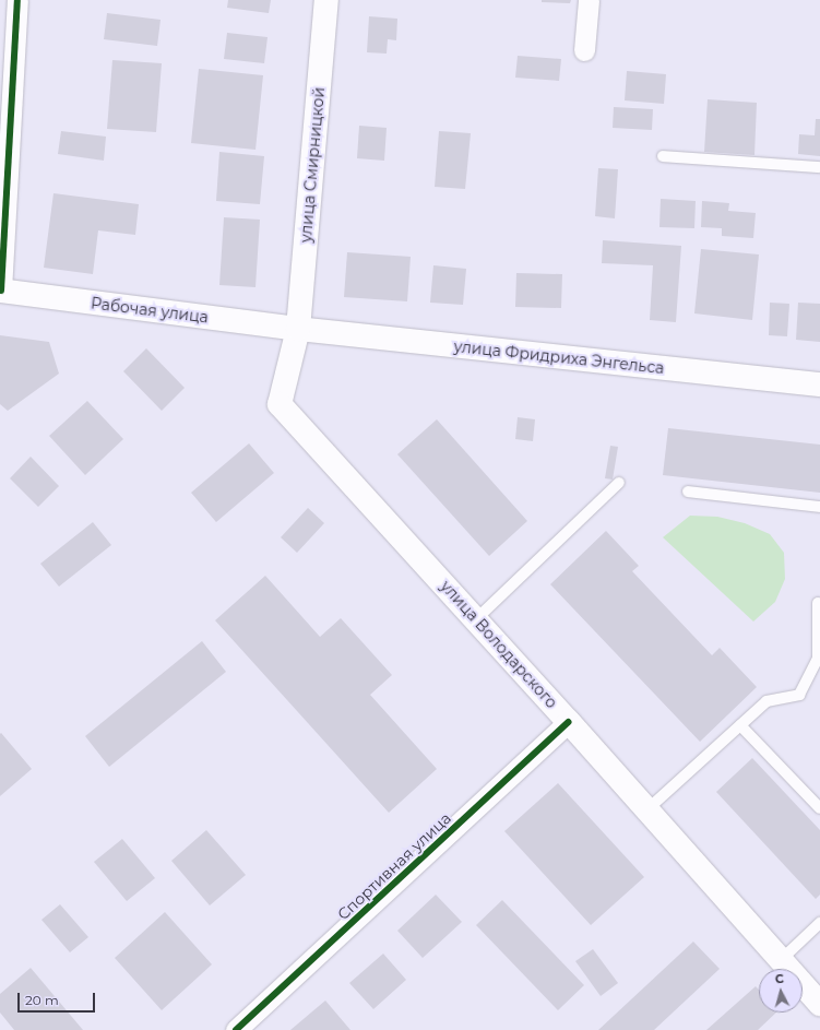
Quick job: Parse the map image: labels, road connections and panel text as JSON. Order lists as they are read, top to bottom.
{
  "streets": {
    "main road": [
      "улица Смирницкой",
      "Рабочая улица",
      "улица Фридриха Энгельса",
      "улица Володарского"
    ],
    "street": ["Спортивная улица"]
  },
  "crossings": [
    ["улица Смирницкой", "Рабочая улица"],
    ["улица Смирницкой", "улица Фридриха Энгельса"],
    ["улица Смирницкой", "улица Володарского"],
    ["Рабочая улица", "улица Фридриха Энгельса"],
    ["Рабочая улица", "улица Володарского"],
    ["улица Фридриха Энгельса", "улица Володарского"],
    ["улица Володарского", "Спортивная улица"]
  ],
  "scale_bar": "20 m",
  "north": "top"
}
